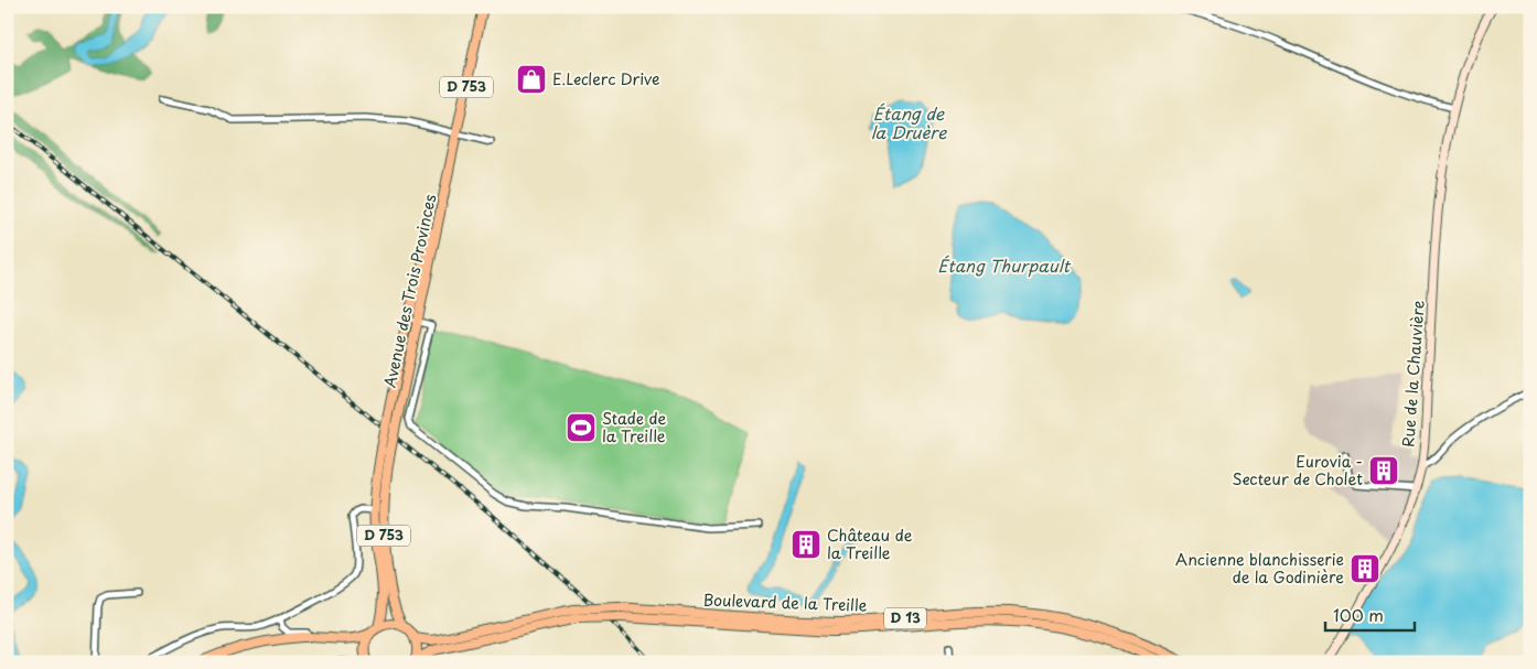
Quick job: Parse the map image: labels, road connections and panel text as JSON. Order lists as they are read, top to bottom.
{
  "streets": {
    "main road": [
      "D 753",
      "Avenue des Trois Provinces",
      "Rue de la Chauvière",
      "Boulevard de la Treille",
      "D 13"
    ]
  },
  "crossings": [
    ["D 753", "Avenue des Trois Provinces"]
  ],
  "water": ["Étang de la Druère", "Étang Thurpault"],
  "places": {
    "shop": ["E.Leclerc Drive"],
    "sports": ["Stade de la Treille"],
    "building": ["Eurovia - Secteur de Cholet", "Château de la Treille", "Ancienne blanchisserie de la Godinière"]
  },
  "scale_bar": "100 m"
}
